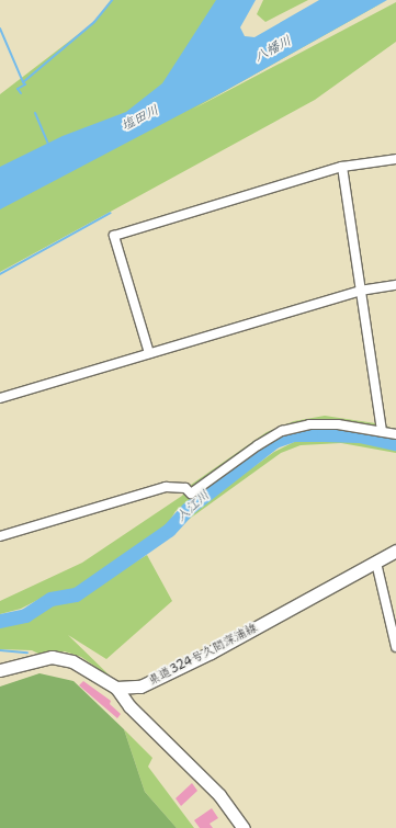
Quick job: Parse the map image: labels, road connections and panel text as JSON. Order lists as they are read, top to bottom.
{
  "streets": {
    "main road": ["県道324号久間深浦線"]
  },
  "water": ["八幡川", "塩田川", "入江川"]
}
